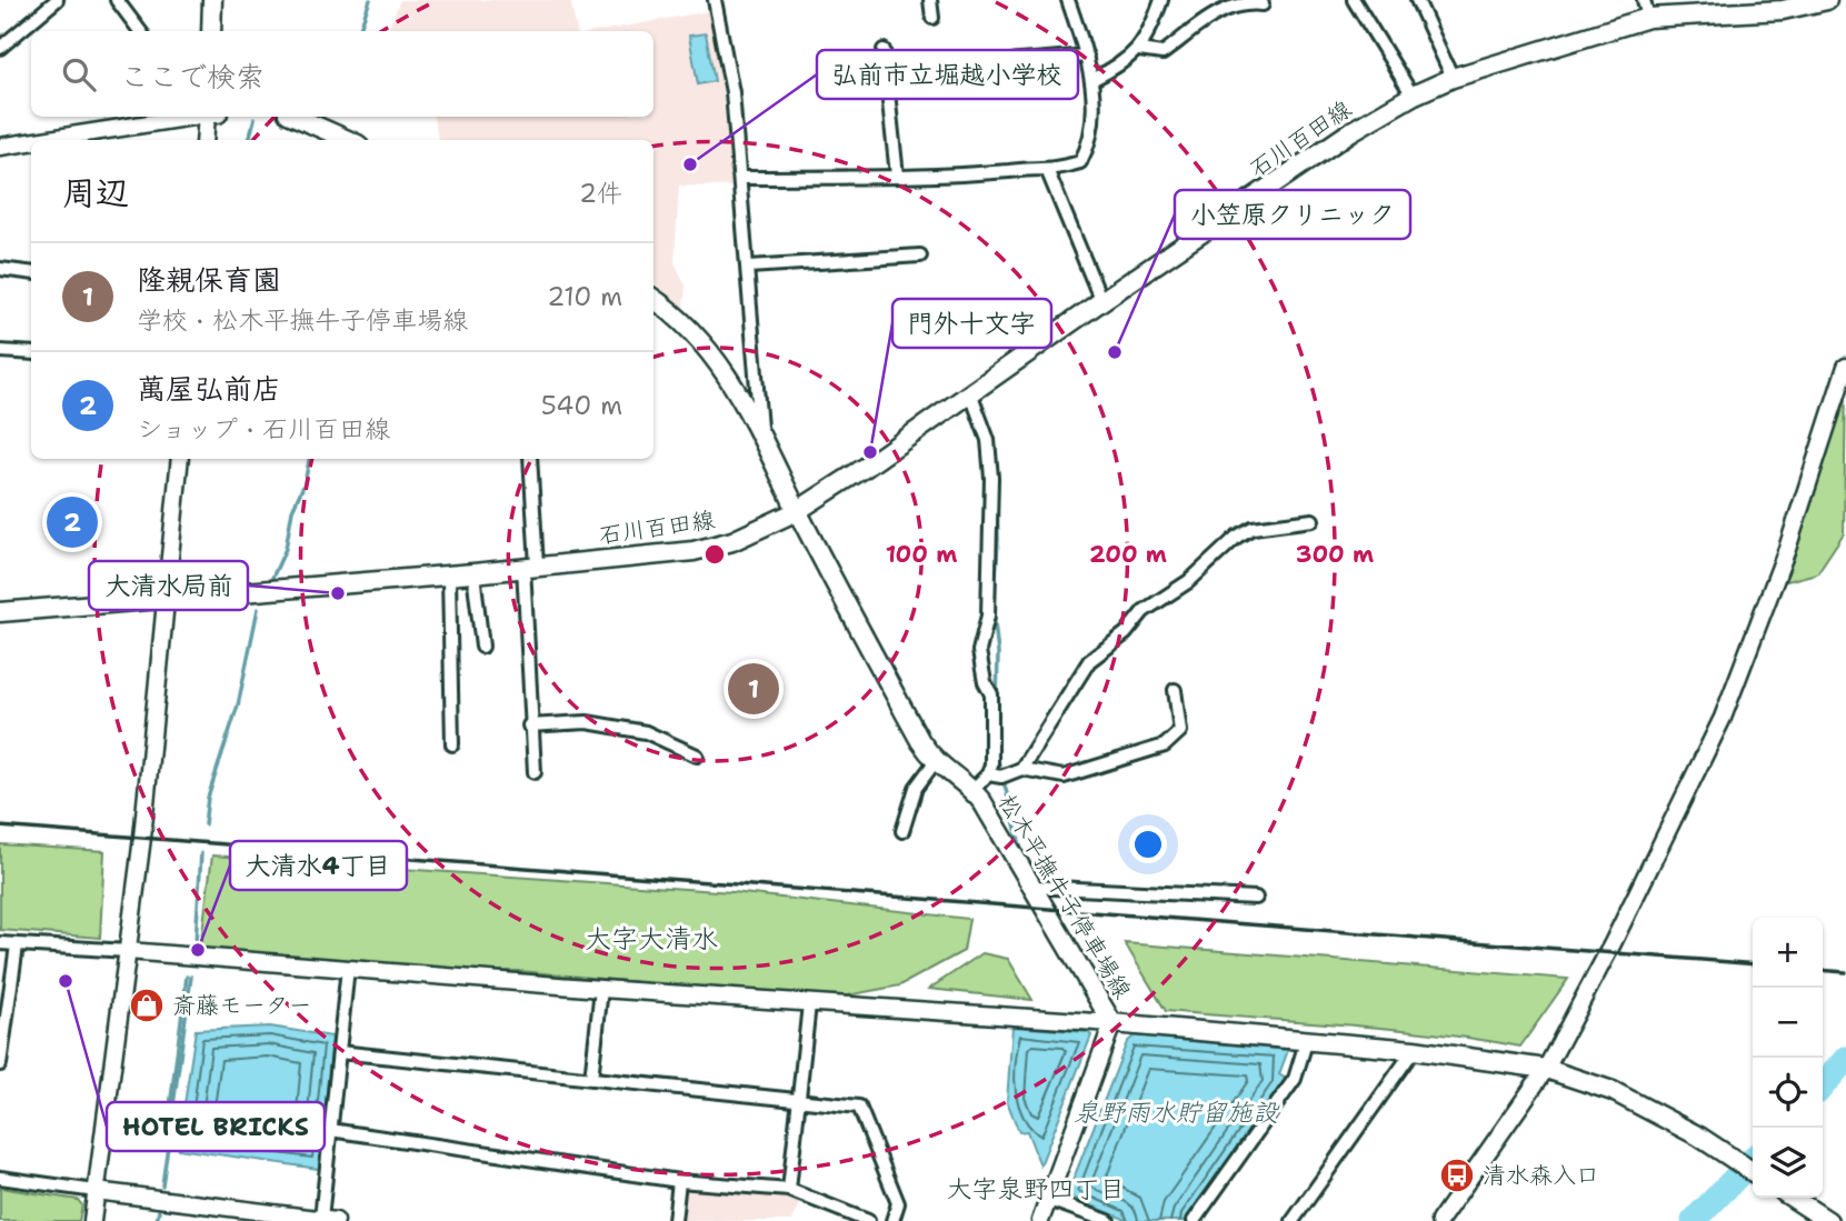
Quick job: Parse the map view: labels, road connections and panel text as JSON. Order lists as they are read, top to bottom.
{
  "streets": {
    "main road": ["石川百田線", "松木平撫牛子停車場線"]
  },
  "crossings": [
    ["石川百田線", "松木平撫牛子停車場線"]
  ],
  "districts": ["大字大清水", "大字泉野四丁目"],
  "water": ["泉野雨水貯留施設"],
  "places": {
    "other": [
      "弘前市立堀越小学校",
      "小笠原クリニック",
      "門外十文字",
      "大清水局前",
      "大清水4丁目",
      "HOTEL BRICKS"
    ],
    "shop": ["斎藤モーター"],
    "bus stop": ["清水森入口"]
  },
  "page": {
    "search": "ここで検索",
    "heading": ["周辺", "2件"],
    "list": [
      {
        "mark": "1",
        "name": "隆親保育園",
        "note": "学校 · 松木平撫牛子停車場線",
        "value": "210 m"
      },
      {
        "mark": "2",
        "name": "萬屋弘前店",
        "note": "ショップ · 石川百田線",
        "value": "540 m"
      }
    ],
    "pins": ["2", "1"],
    "map_buttons": ["+", "−"]
  },
  "rings": ["100 m", "200 m", "300 m"]
}
